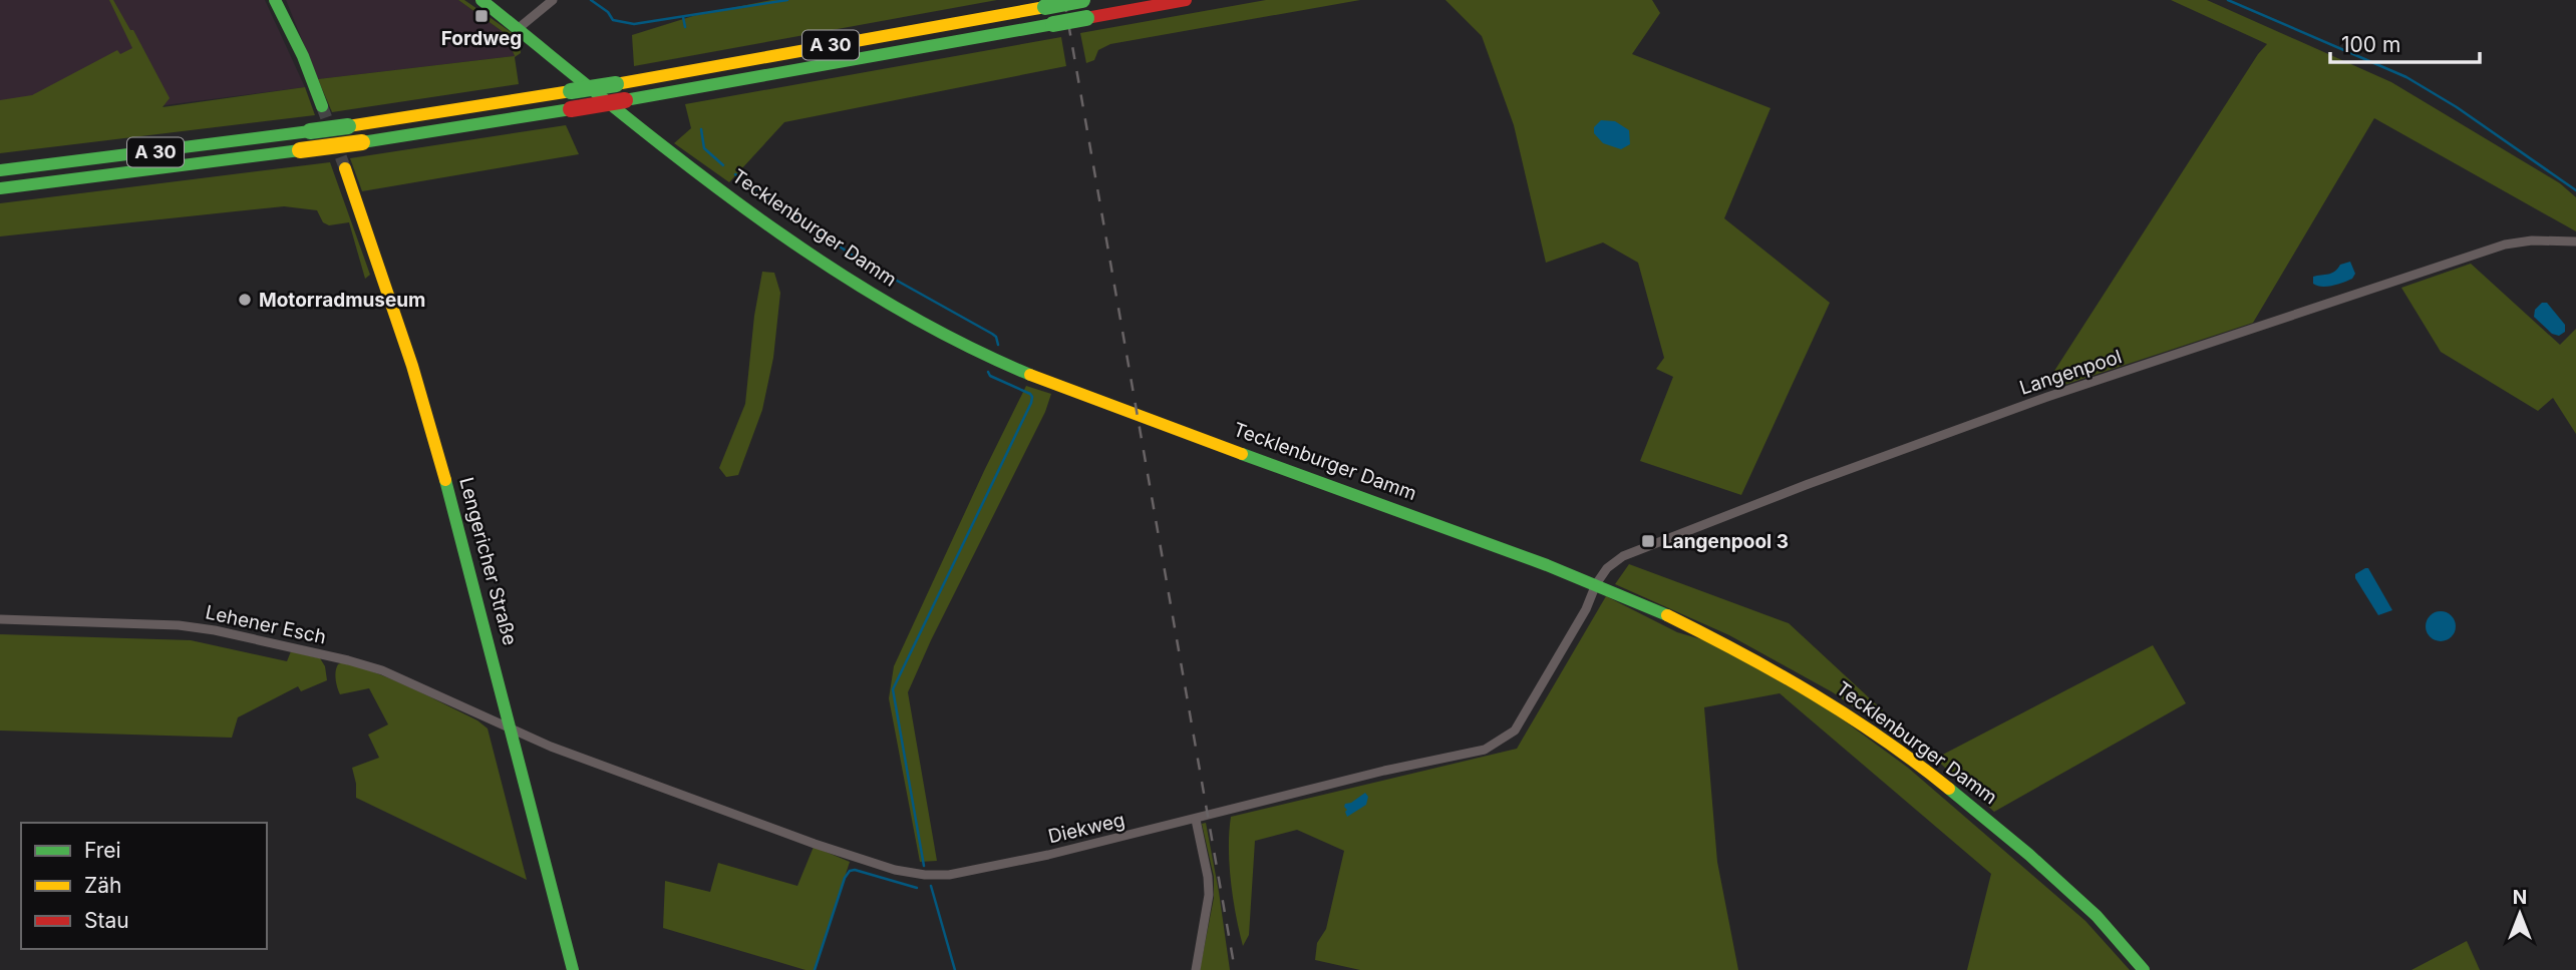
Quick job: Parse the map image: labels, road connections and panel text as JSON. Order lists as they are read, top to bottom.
{
  "streets": {
    "main road": ["A 30", "Tecklenburger Damm", "Lengericher Straße"],
    "street": ["Langenpool", "Lehener Esch", "Diekweg"]
  },
  "crossings": [
    ["Tecklenburger Damm", "Langenpool"],
    ["Tecklenburger Damm", "Diekweg"],
    ["Langenpool", "Diekweg"],
    ["Lengericher Straße", "Lehener Esch"],
    ["Lengericher Straße", "Diekweg"],
    ["Lehener Esch", "Diekweg"]
  ],
  "places": {
    "transit": ["Fordweg", "Langenpool 3"],
    "other": ["Motorradmuseum"]
  },
  "legend": ["Frei", "Zäh", "Stau"],
  "scale_bar": "100 m",
  "north": "top"
}
